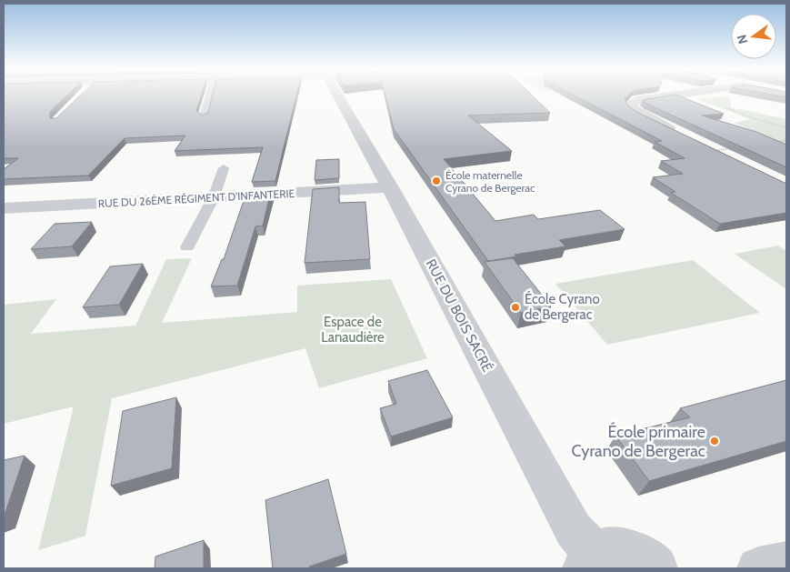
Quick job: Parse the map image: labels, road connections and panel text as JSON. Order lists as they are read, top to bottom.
{
  "streets": {
    "street": ["RUE DU 26ÈME RÉGIMENT D'INFANTERIE", "RUE DU BOIS SACRÉ"]
  },
  "crossings": [
    ["RUE DU 26ÈME RÉGIMENT D'INFANTERIE", "RUE DU BOIS SACRÉ"]
  ],
  "parks": ["Espace de Lanaudière"],
  "places": ["École maternelle Cyrano de Bergerac", "École Cyrano de Bergerac", "École primaire Cyrano de Bergerac"],
  "north": "left"
}
